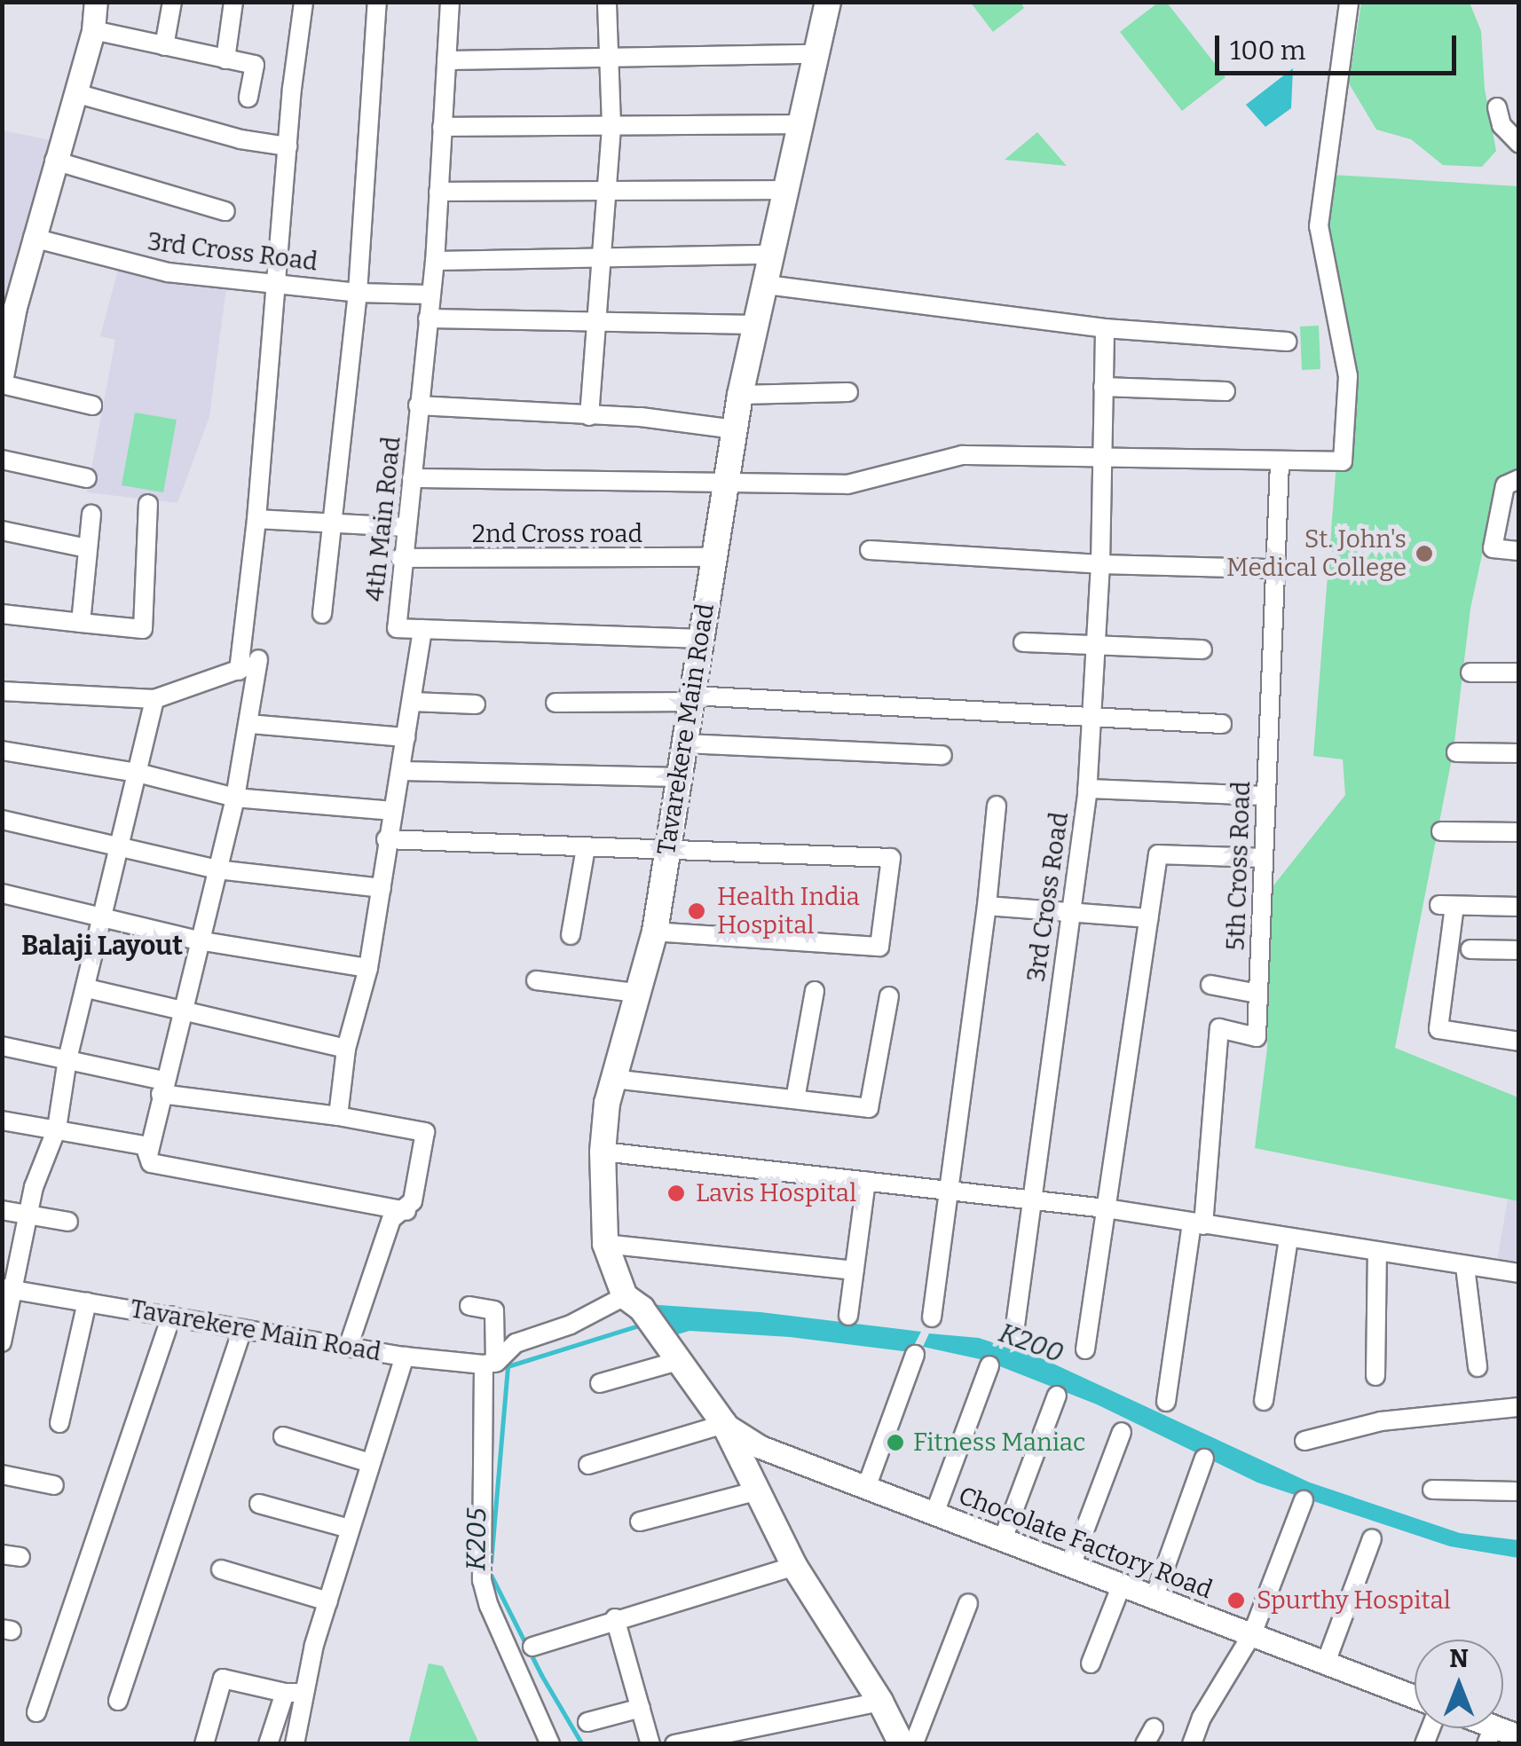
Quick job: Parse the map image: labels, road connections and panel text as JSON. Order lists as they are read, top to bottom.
{
  "streets": {
    "main road": ["Tavarekere Main Road"],
    "street": [
      "3rd Cross Road",
      "4th Main Road",
      "2nd Cross road",
      "5th Cross Road",
      "Chocolate Factory Road"
    ]
  },
  "crossings": [
    ["3rd Cross Road", "4th Main Road"],
    ["4th Main Road", "2nd Cross road"],
    ["2nd Cross road", "Tavarekere Main Road"],
    ["Tavarekere Main Road", "Chocolate Factory Road"]
  ],
  "districts": ["Balaji Layout"],
  "water": ["K200", "K205"],
  "places": [
    "St. John's Medical College",
    "Health India Hospital",
    "Lavis Hospital",
    "Fitness Maniac",
    "Spurthy Hospital"
  ],
  "scale_bar": "100 m",
  "north": "top"
}
